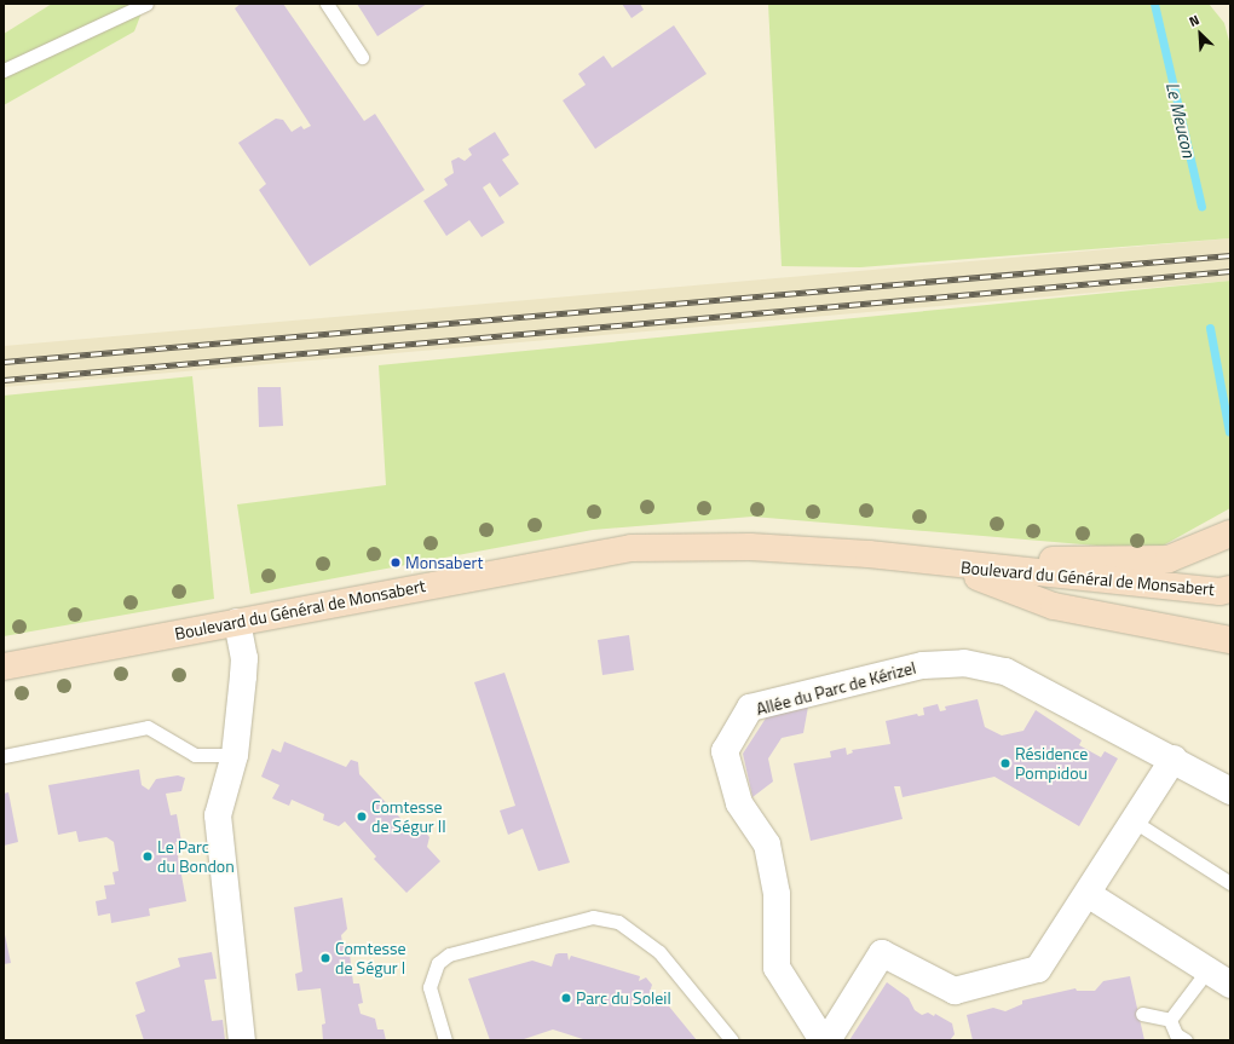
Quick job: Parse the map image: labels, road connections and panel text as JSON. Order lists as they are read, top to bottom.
{
  "streets": {
    "main road": ["Boulevard du Général de Monsabert"],
    "street": ["Allée du Parc de Kérizel"]
  },
  "water": ["Le Meucon"],
  "places": [
    "Monsabert",
    "Résidence Pompidou",
    "Comtesse de Ségur II",
    "Le Parc du Bondon",
    "Comtesse de Ségur I",
    "Parc du Soleil"
  ],
  "north": "top left"
}
